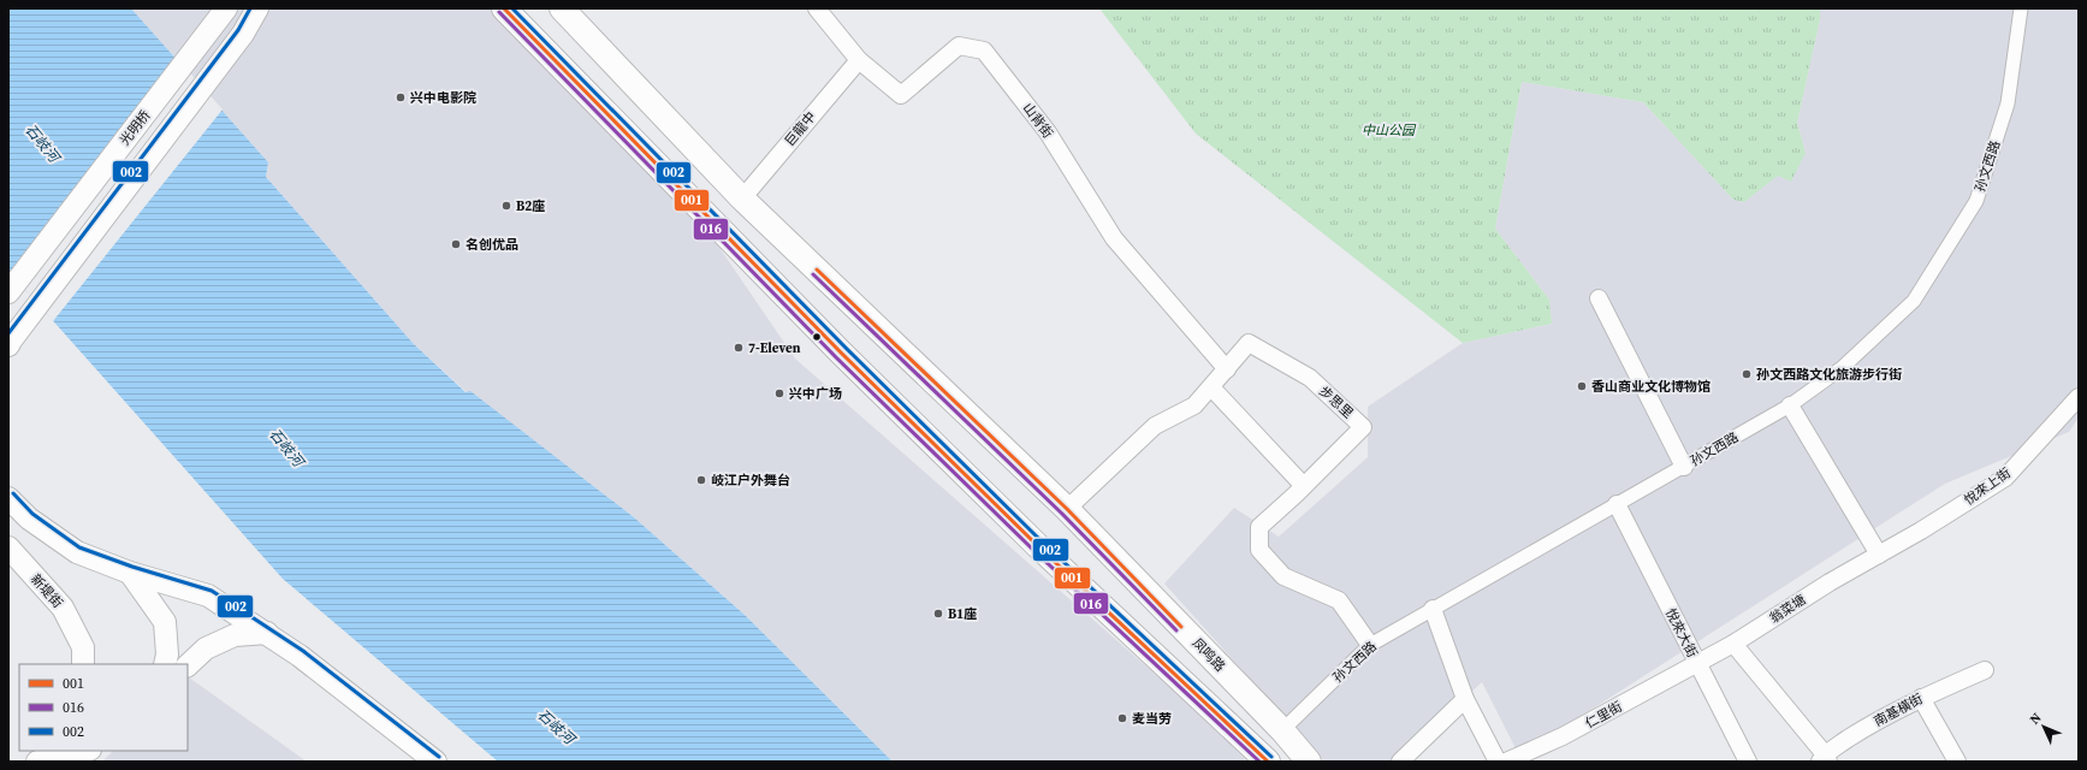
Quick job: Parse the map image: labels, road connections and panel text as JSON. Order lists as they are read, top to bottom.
{
  "streets": {
    "main road": ["孙文西路", "凤鸣路"],
    "street": [
      "山背街",
      "光明桥",
      "巨龍中",
      "步思里",
      "悅來上街",
      "新堤街",
      "翁菜塘",
      "悅來大街",
      "南基橫街",
      "仁里街"
    ]
  },
  "crossings": [
    ["山背街", "巨龍中"],
    ["山背街", "步思里"],
    ["巨龍中", "凤鸣路"],
    ["孙文西路", "步思里"],
    ["孙文西路", "悅來大街"],
    ["孙文西路", "凤鸣路"],
    ["步思里", "凤鸣路"],
    ["悅來上街", "翁菜塘"],
    ["翁菜塘", "悅來大街"],
    ["翁菜塘", "仁里街"],
    ["悅來大街", "仁里街"]
  ],
  "water": ["石岐河"],
  "parks": ["中山公园"],
  "places": [
    "兴中电影院",
    "B2座",
    "名创优品",
    "7-Eleven",
    "孙文西路文化旅游步行街",
    "香山商业文化博物馆",
    "兴中广场",
    "岐江户外舞台",
    "B1座",
    "麦当劳"
  ],
  "lines": ["transit line 001", "transit line 002", "transit line 016"],
  "legend": ["001", "016", "002"],
  "north": "top left"
}
